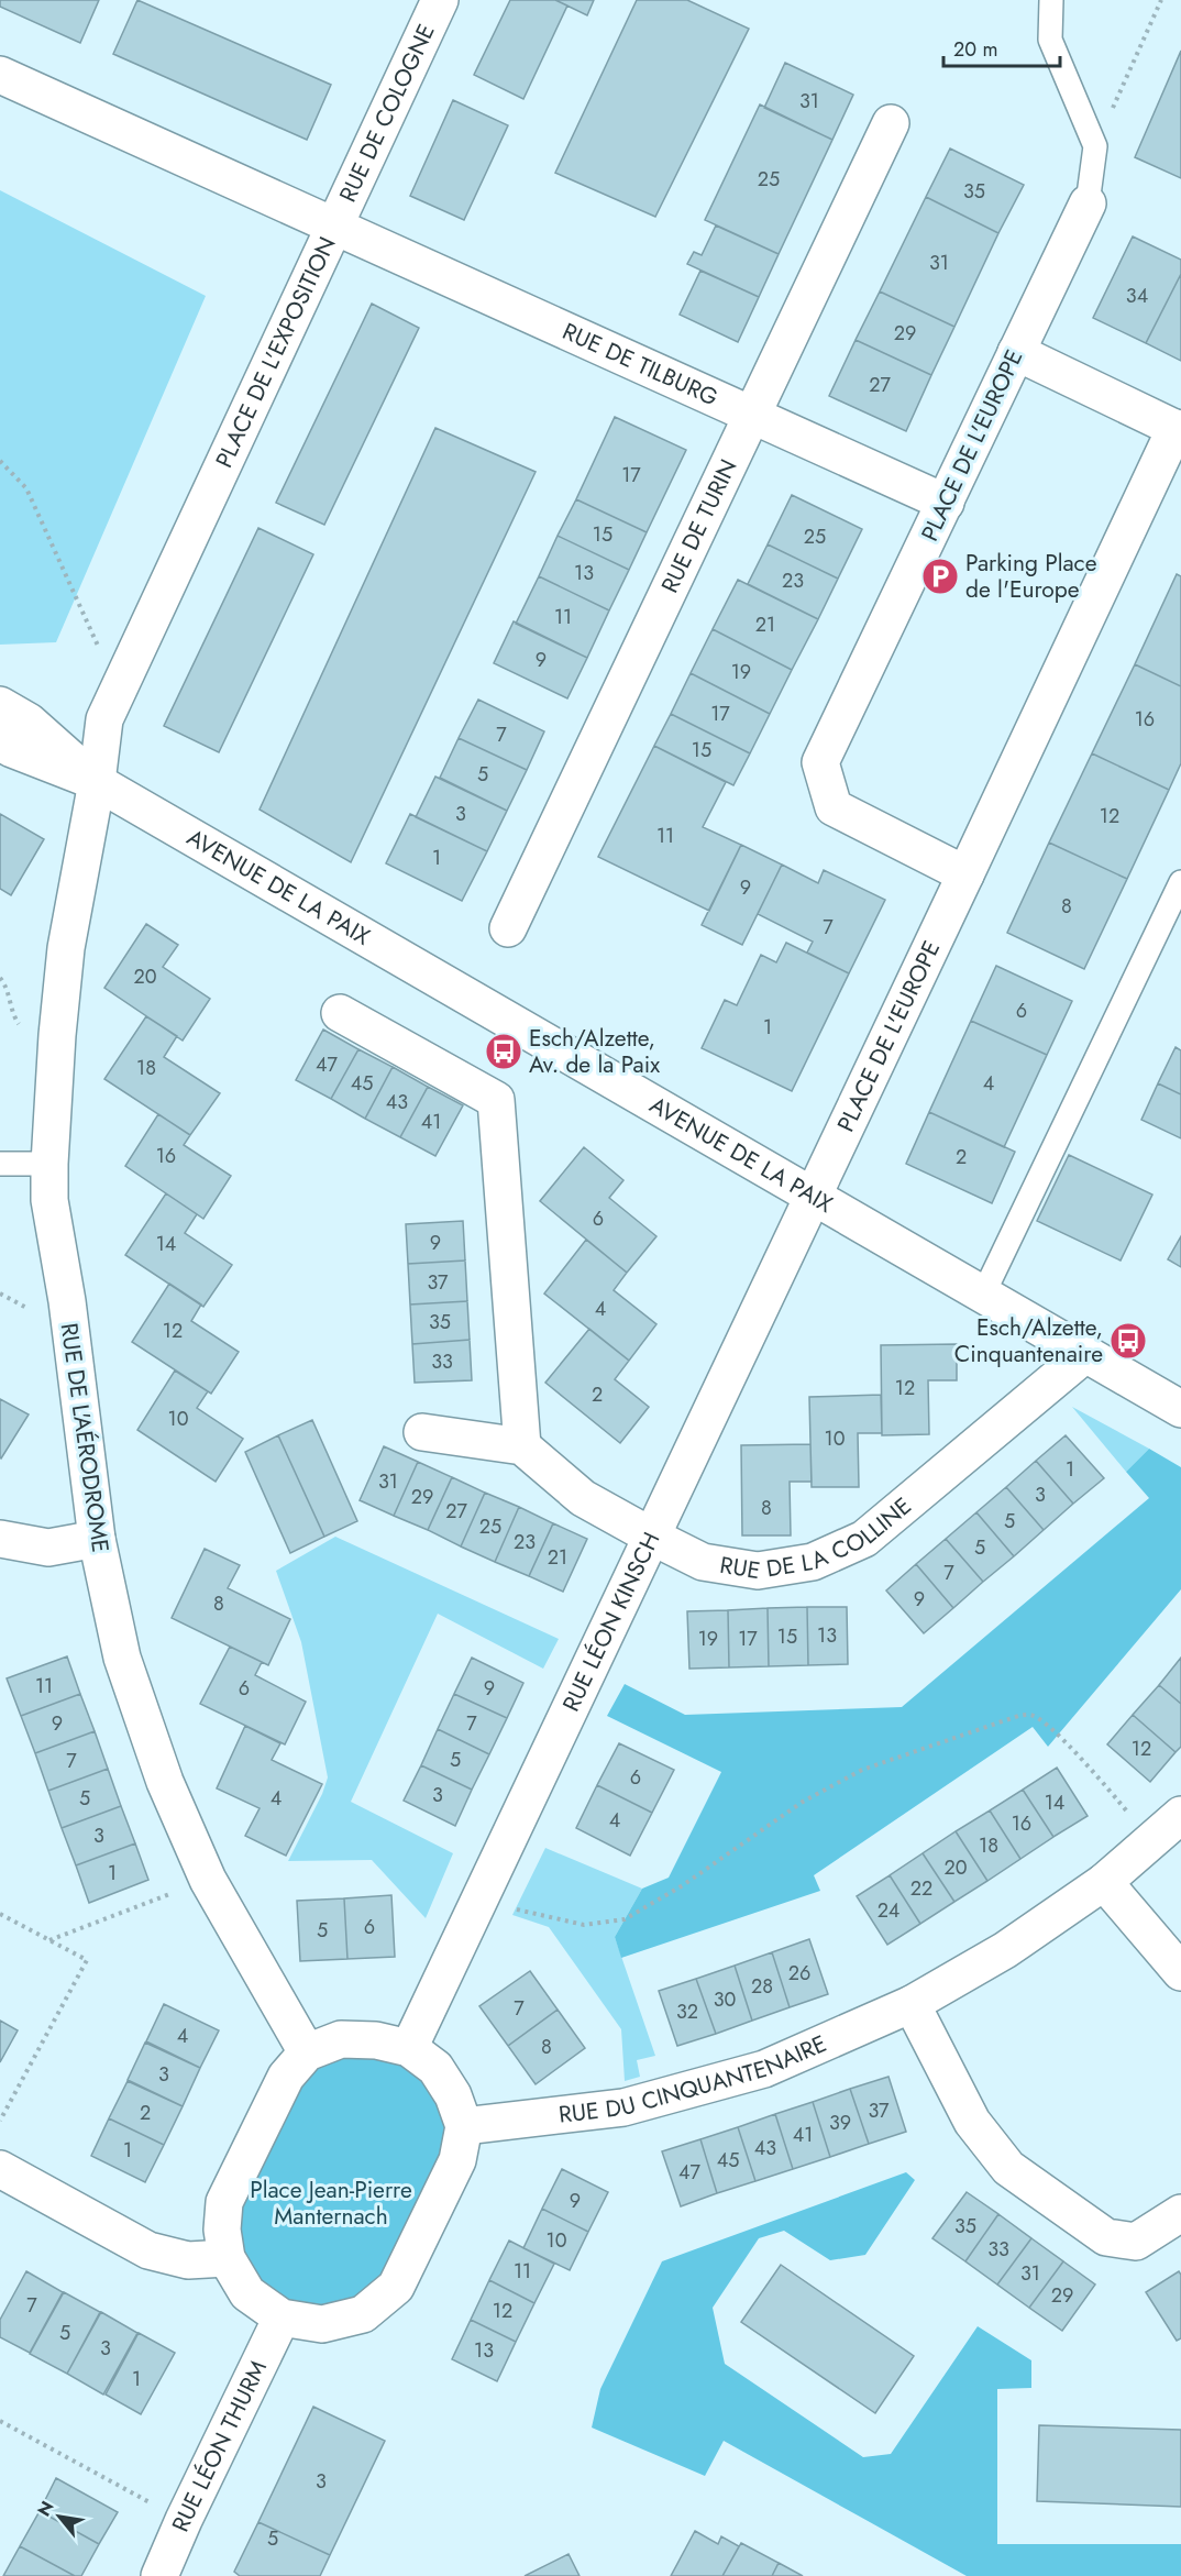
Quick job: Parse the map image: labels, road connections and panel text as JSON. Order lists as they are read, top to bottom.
{
  "streets": {
    "street": [
      "RUE DE COLOGNE",
      "PLACE DE L'EXPOSITION",
      "RUE DE TILBURG",
      "PLACE DE L'EUROPE",
      "RUE DE TURIN",
      "AVENUE DE LA PAIX",
      "RUE DE L'AÉRODROME",
      "RUE DE LA COLLINE",
      "RUE LÉON KINSCH",
      "RUE DU CINQUANTENAIRE",
      "RUE LÉON THURM"
    ]
  },
  "crossings": [
    ["RUE DE COLOGNE", "PLACE DE L'EXPOSITION"],
    ["RUE DE COLOGNE", "RUE DE TILBURG"],
    ["PLACE DE L'EXPOSITION", "RUE DE TILBURG"],
    ["PLACE DE L'EXPOSITION", "AVENUE DE LA PAIX"],
    ["PLACE DE L'EXPOSITION", "RUE DE L'AÉRODROME"],
    ["RUE DE TILBURG", "PLACE DE L'EUROPE"],
    ["RUE DE TILBURG", "RUE DE TURIN"],
    ["PLACE DE L'EUROPE", "AVENUE DE LA PAIX"],
    ["PLACE DE L'EUROPE", "RUE LÉON KINSCH"],
    ["AVENUE DE LA PAIX", "RUE DE L'AÉRODROME"],
    ["AVENUE DE LA PAIX", "RUE DE LA COLLINE"],
    ["AVENUE DE LA PAIX", "RUE LÉON KINSCH"],
    ["RUE DE LA COLLINE", "RUE LÉON KINSCH"]
  ],
  "parks": ["Place Jean-Pierre Manternach"],
  "places": {
    "parking": ["Parking Place de l'Europe"],
    "bus stop": ["Esch/Alzette, Av. de la Paix", "Esch/Alzette, Cinquantenaire"]
  },
  "house_numbers": [
    "31",
    "25",
    "35",
    "31",
    "34",
    "29",
    "27",
    "17",
    "15",
    "25",
    "13",
    "23",
    "11",
    "21",
    "9",
    "19",
    "17",
    "16",
    "7",
    "15",
    "5",
    "3",
    "12",
    "11",
    "1",
    "9",
    "8",
    "7",
    "20",
    "6",
    "1",
    "47",
    "18",
    "45",
    "4",
    "43",
    "41",
    "16",
    "2",
    "6",
    "9",
    "14",
    "37",
    "4",
    "35",
    "12",
    "33",
    "12",
    "2",
    "10",
    "10",
    "1",
    "31",
    "3",
    "29",
    "8",
    "27",
    "5",
    "25",
    "23",
    "5",
    "21",
    "7",
    "9",
    "8",
    "13",
    "15",
    "19",
    "17",
    "11",
    "6",
    "9",
    "9",
    "7",
    "12",
    "5",
    "7",
    "6",
    "3",
    "5",
    "4",
    "14",
    "4",
    "16",
    "3",
    "18",
    "20",
    "1",
    "22",
    "24",
    "6",
    "5",
    "26",
    "28",
    "30",
    "7",
    "32",
    "4",
    "8",
    "3",
    "37",
    "2",
    "39",
    "41",
    "43",
    "1",
    "45",
    "47",
    "9",
    "35",
    "10",
    "33",
    "11",
    "31",
    "29",
    "7",
    "12",
    "5",
    "3",
    "13",
    "1",
    "3",
    "5"
  ],
  "scale_bar": "20 m",
  "north": "top left"
}
